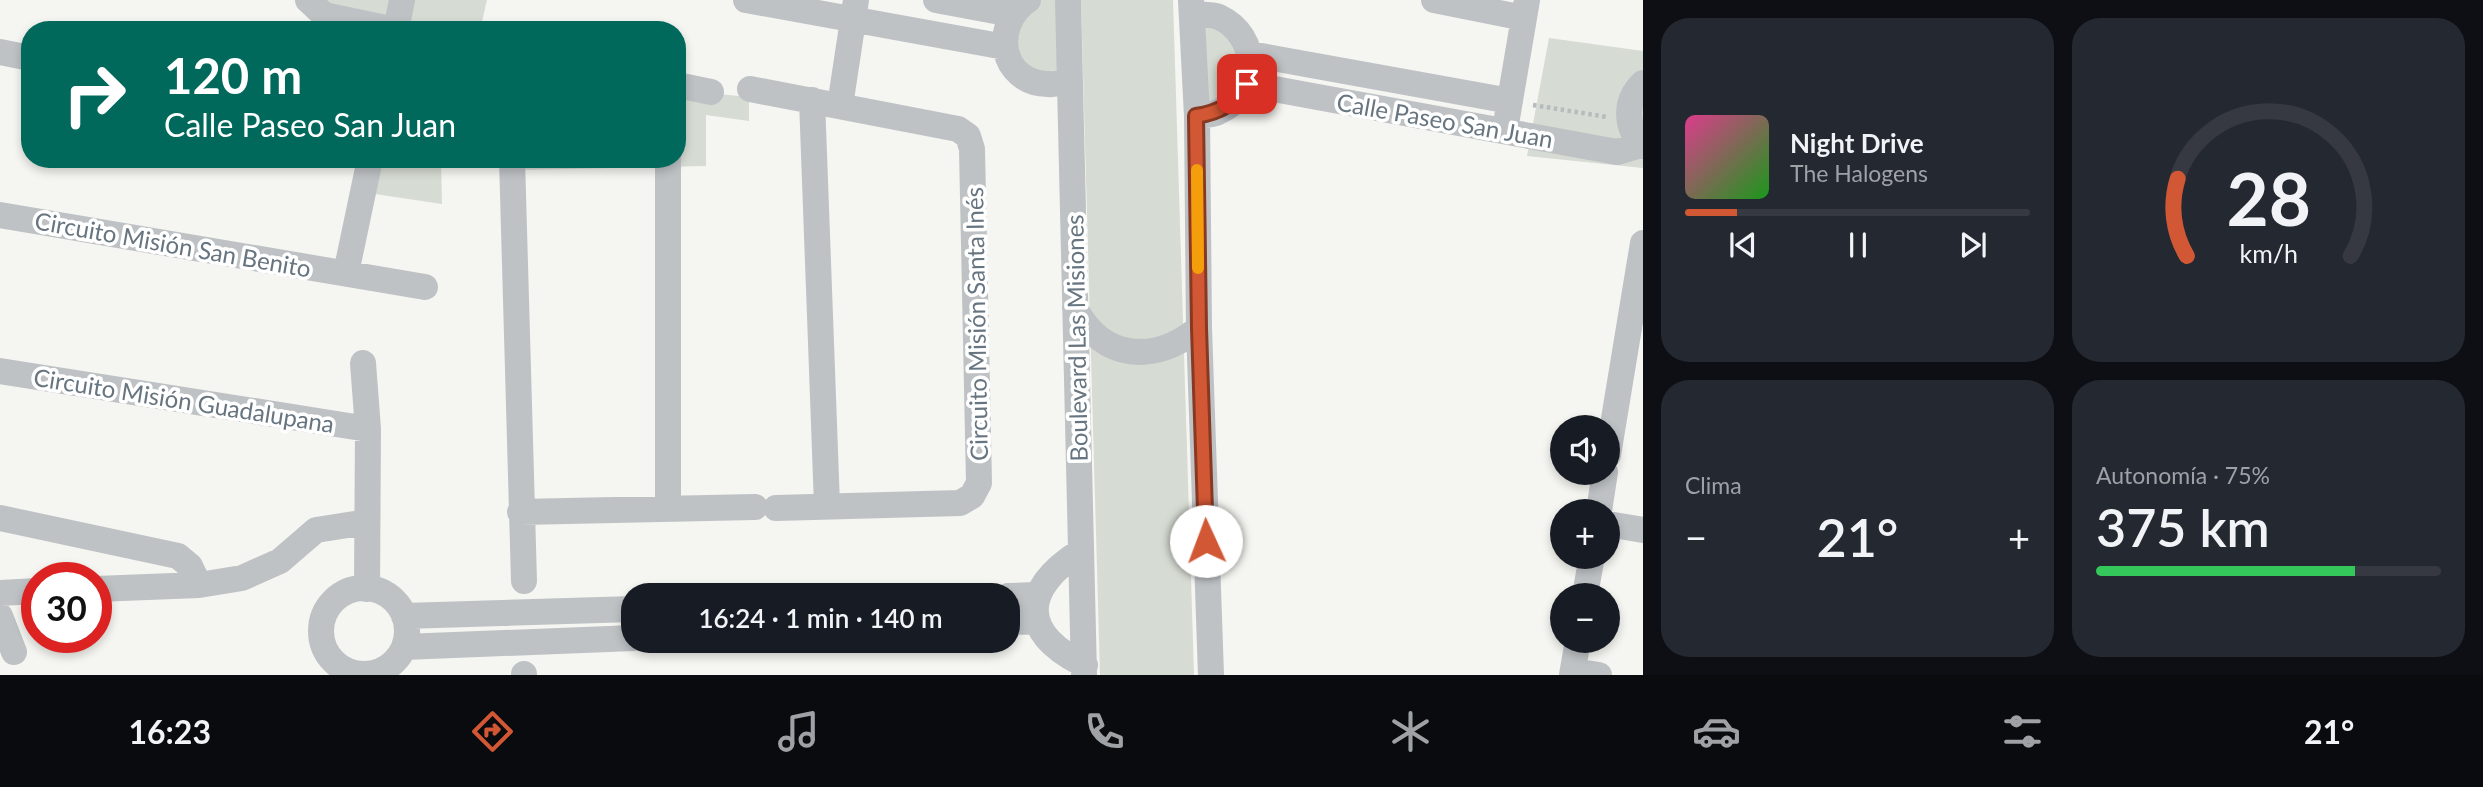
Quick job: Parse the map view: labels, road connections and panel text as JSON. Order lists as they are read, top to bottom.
{
  "streets": {
    "street": [
      "Calle Paseo San Juan",
      "Circuito Misión San Benito",
      "Circuito Misión Santa Inés",
      "Boulevard Las Misiones",
      "Circuito Misión Guadalupana"
    ]
  },
  "page": {
    "turn": ["120 m", "Calle Paseo San Juan"],
    "song": ["Night Drive", "The Halogens"],
    "tile": [
      "Clima",
      ["Autonomía · 75%", "375 km"]
    ],
    "map_buttons": ["+", "−"],
    "heat": ["−", "21°", "+"],
    "limit": "30",
    "trip": "16:24 · 1 min · 140 m",
    "tabs": ["16:23", "21°"],
    "gauge": ["28", "km/h"]
  }
}
